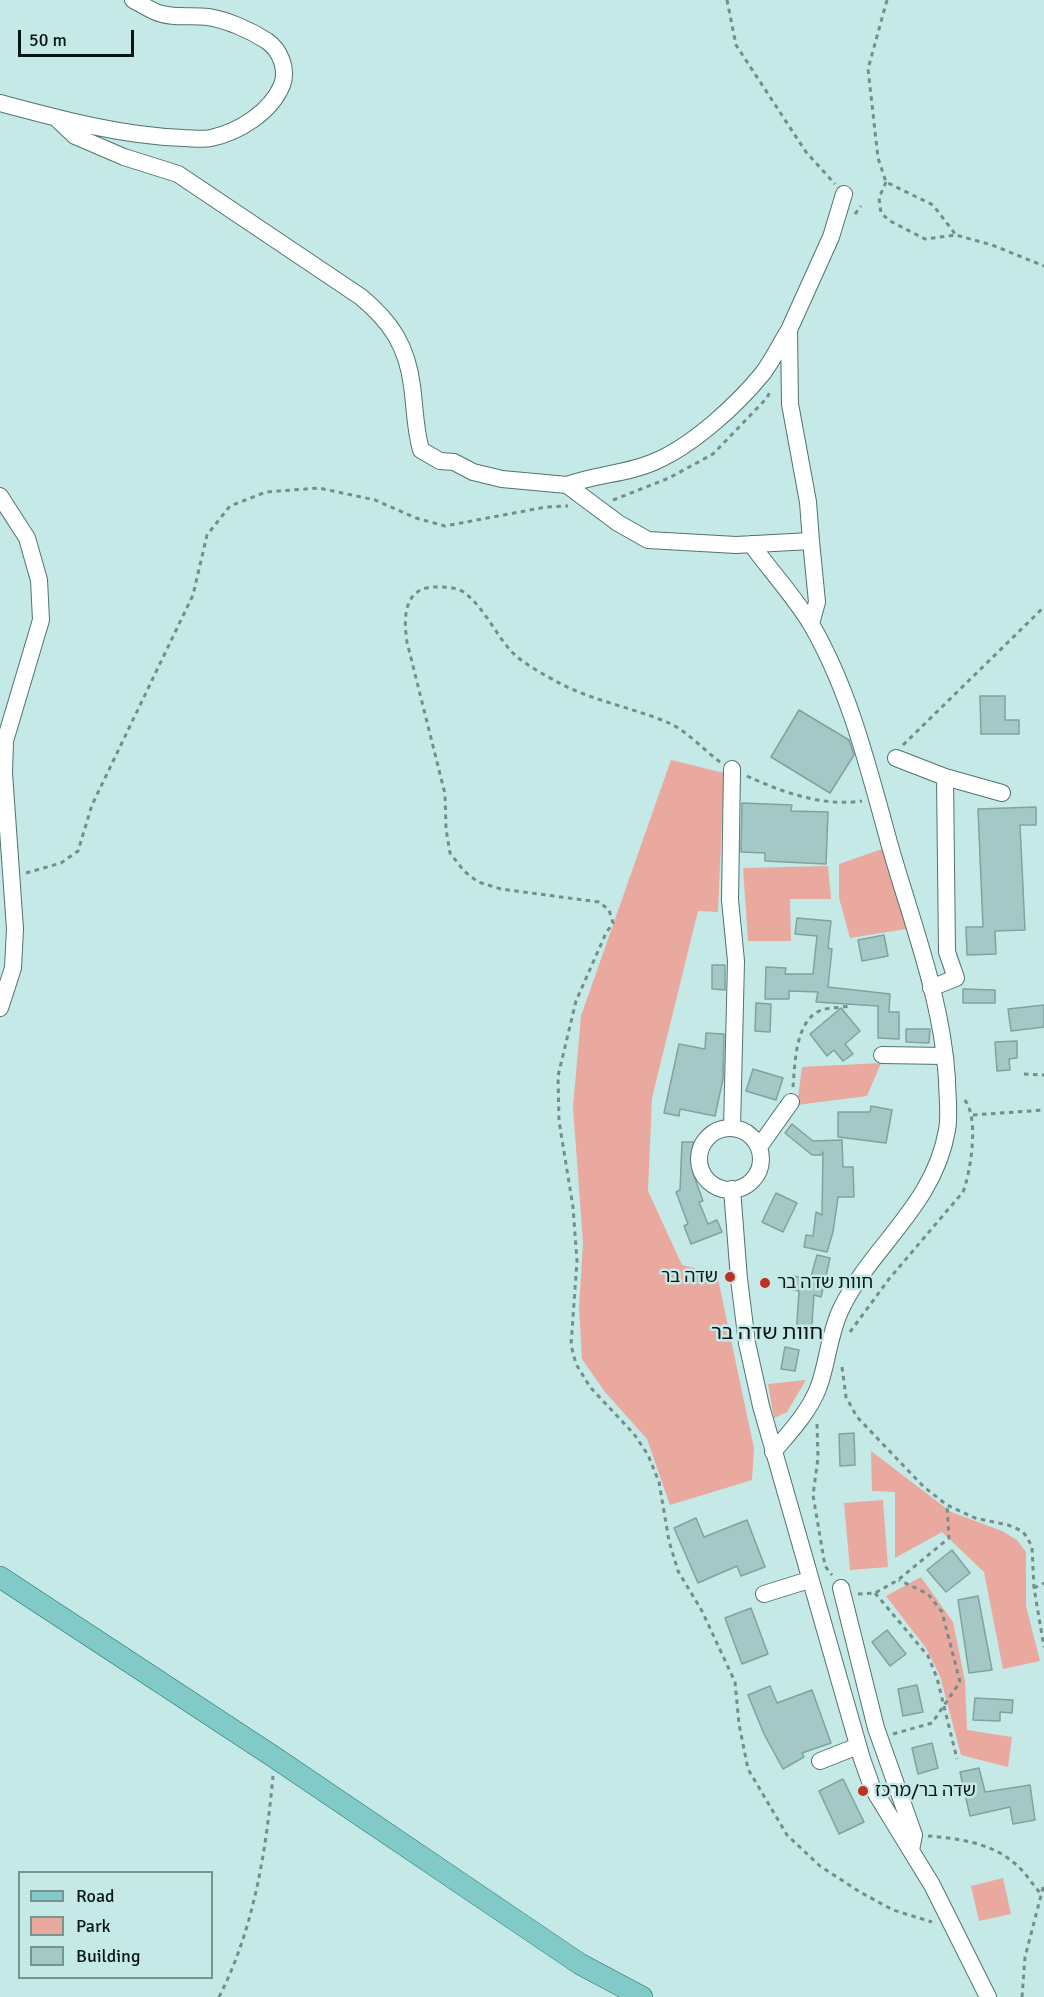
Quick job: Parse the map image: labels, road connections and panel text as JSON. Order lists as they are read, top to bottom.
{
  "districts": ["חוות שדה בר"],
  "places": ["שדה בר", "חוות שדה בר", "שדה בר/מרכז"],
  "legend": ["Road", "Park", "Building"],
  "scale_bar": "50 m"
}
